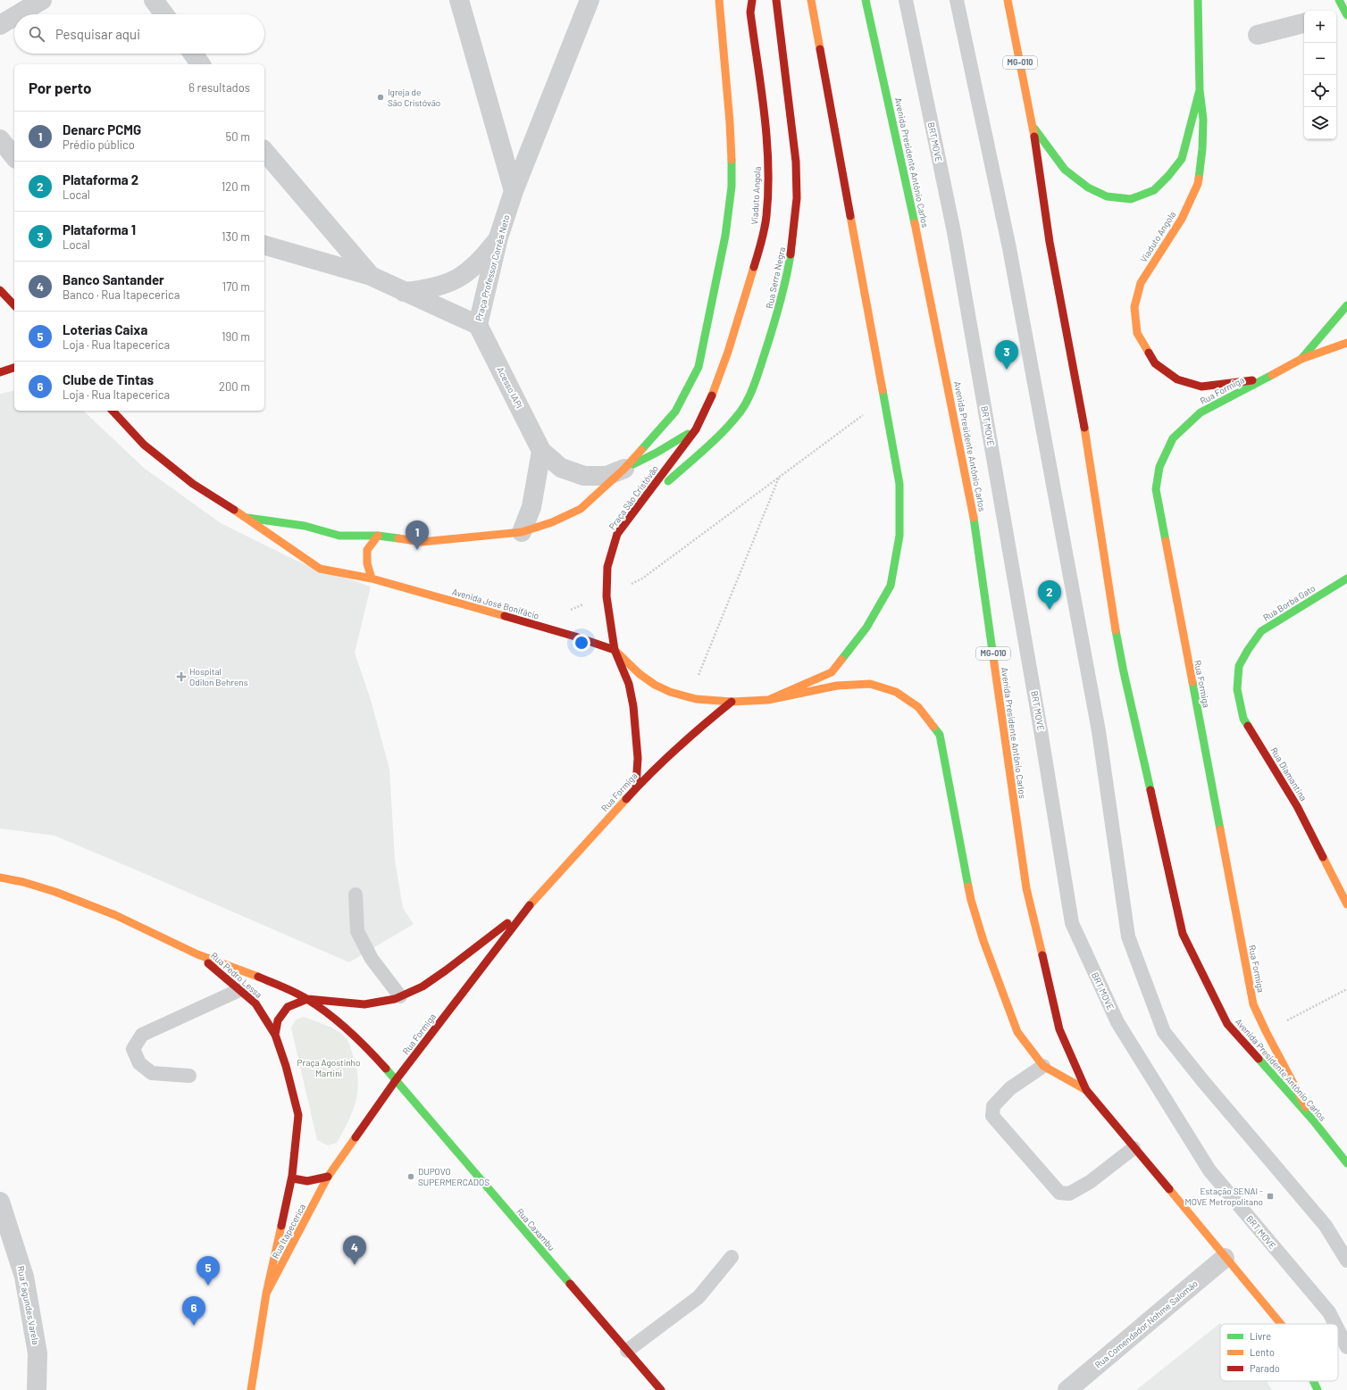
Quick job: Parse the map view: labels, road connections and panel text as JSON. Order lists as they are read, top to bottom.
{
  "streets": {
    "main road": [
      "MG-010",
      "Avenida Presidente Antônio Carlos",
      "Viaduto Angola",
      "Rua Serra Negra",
      "Rua Formiga",
      "Praça São Cristóvão",
      "Rua Borba Gato",
      "Avenida José Bonifácio",
      "Rua Diamantina",
      "Rua Pedro Lessa",
      "Rua Caxambu",
      "Rua Itapecerica"
    ],
    "street": [
      "Praça Professor Corrêa Neto",
      "Acesso IAPI",
      "Rua Fagundes Varela",
      "Rua Comendador Nohme Salomão"
    ],
    "lane": ["BRT MOVE"]
  },
  "crossings": [
    ["Avenida Presidente Antônio Carlos", "Rua Formiga"],
    ["Avenida Presidente Antônio Carlos", "Rua Comendador Nohme Salomão"],
    ["Viaduto Angola", "Rua Formiga"],
    ["Viaduto Angola", "Praça São Cristóvão"],
    ["Praça Professor Corrêa Neto", "Acesso IAPI"],
    ["Rua Serra Negra", "Praça São Cristóvão"],
    ["Acesso IAPI", "Avenida José Bonifácio"],
    ["Rua Formiga", "Rua Pedro Lessa"],
    ["Rua Formiga", "Rua Caxambu"],
    ["Rua Formiga", "Rua Itapecerica"],
    ["Praça São Cristóvão", "Avenida José Bonifácio"],
    ["Rua Borba Gato", "Rua Diamantina"],
    ["Rua Pedro Lessa", "Rua Caxambu"],
    ["Rua Pedro Lessa", "Rua Itapecerica"]
  ],
  "parks": ["Praça Agostinho Martini"],
  "places": {
    "other": ["Igreja de São Cristóvão", "DUPOVO SUPERMERCADOS"],
    "health": ["Hospital Odilon Behrens"],
    "transit": ["Estação SENAI - MOVE Metropolitano"]
  },
  "legend": ["Livre", "Lento", "Parado"],
  "page": {
    "map_buttons": ["+", "−"],
    "search": "Pesquisar aqui",
    "heading": ["Por perto", "6 resultados"],
    "list": [
      {
        "mark": "1",
        "name": "Denarc PCMG",
        "note": "Prédio público",
        "value": "50 m"
      },
      {
        "mark": "2",
        "name": "Plataforma 2",
        "note": "Local",
        "value": "120 m"
      },
      {
        "mark": "3",
        "name": "Plataforma 1",
        "note": "Local",
        "value": "130 m"
      },
      {
        "mark": "4",
        "name": "Banco Santander",
        "note": "Banco · Rua Itapecerica",
        "value": "170 m"
      },
      {
        "mark": "5",
        "name": "Loterias Caixa",
        "note": "Loja · Rua Itapecerica",
        "value": "190 m"
      },
      {
        "mark": "6",
        "name": "Clube de Tintas",
        "note": "Loja · Rua Itapecerica",
        "value": "200 m"
      }
    ],
    "pins": [
      "3",
      "1",
      "2",
      "4",
      "5",
      "6"
    ]
  }
}
